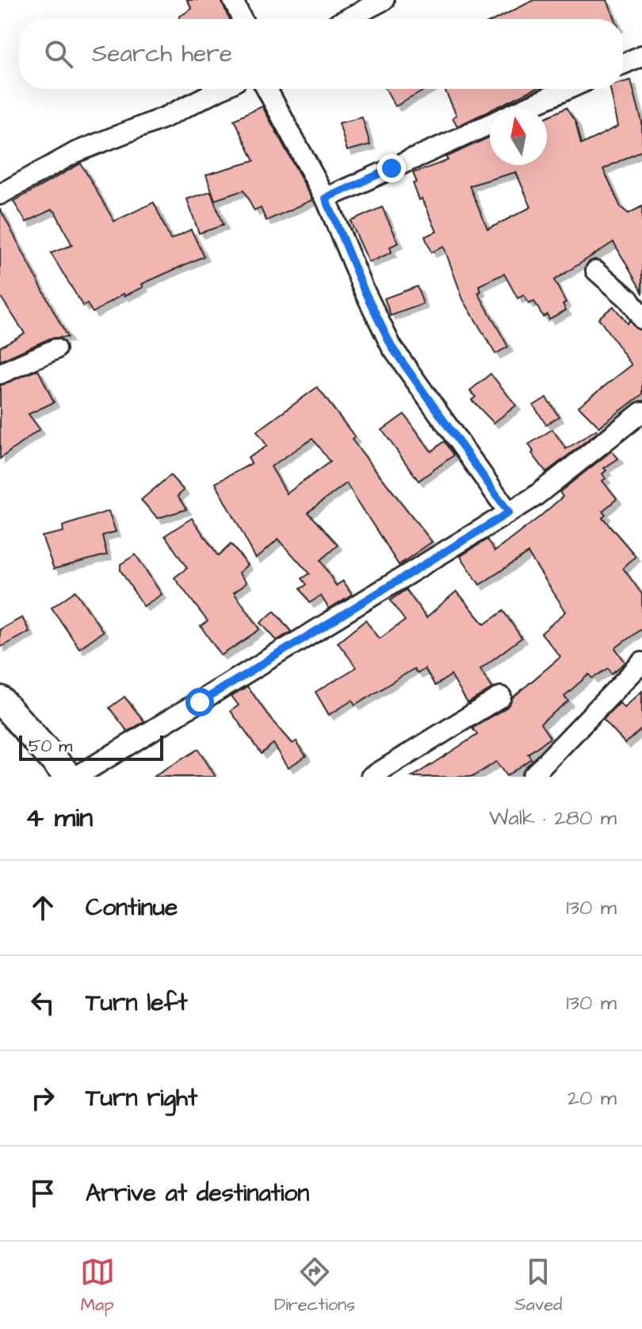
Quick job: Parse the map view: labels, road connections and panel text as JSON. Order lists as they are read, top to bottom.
{
  "scale_bar": "50 m",
  "north": "top",
  "page": {
    "search": "Search here",
    "scale": "50 m",
    "heading": ["4 min", "Walk · 280 m"],
    "list": [
      ["Continue", "130 m"],
      ["Turn left", "130 m"],
      ["Turn right", "20 m"],
      "Arrive at destination"
    ],
    "nav": ["Map", "Directions", "Saved"]
  }
}
